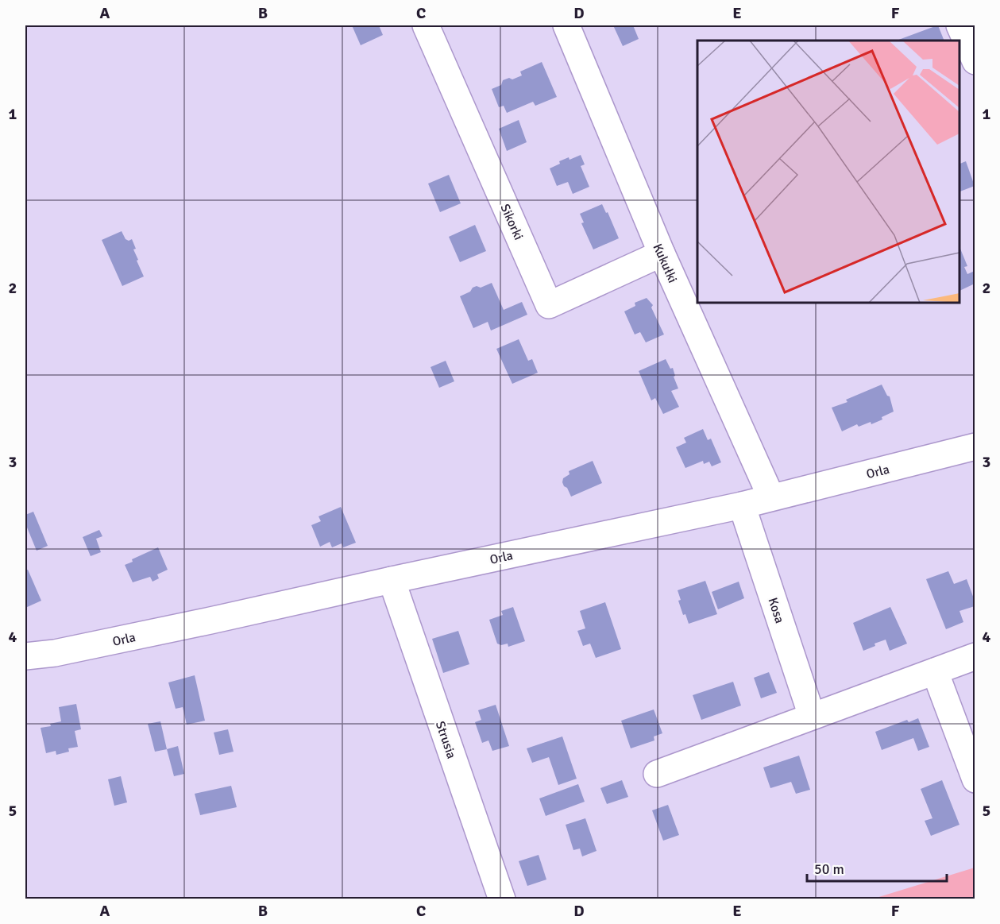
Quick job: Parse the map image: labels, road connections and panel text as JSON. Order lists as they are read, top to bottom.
{
  "streets": {
    "street": [
      "Sikorki",
      "Kukułki",
      "Orla",
      "Kosa",
      "Strusia"
    ]
  },
  "crossings": [
    ["Sikorki", "Kukułki"],
    ["Kukułki", "Orla"],
    ["Orla", "Kosa"],
    ["Orla", "Strusia"]
  ],
  "scale_bar": "50 m",
  "grid": {
    "columns": [
      "A",
      "B",
      "C",
      "D",
      "E",
      "F"
    ],
    "rows": [
      "1",
      "2",
      "3",
      "4",
      "5"
    ]
  }
}
